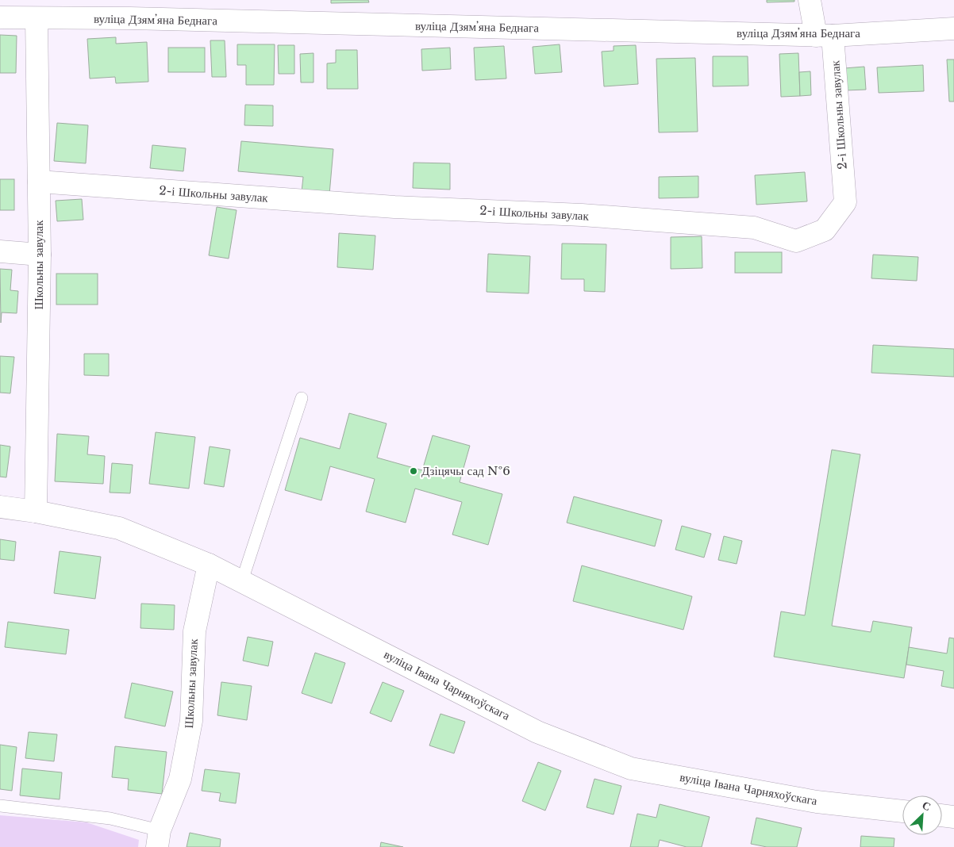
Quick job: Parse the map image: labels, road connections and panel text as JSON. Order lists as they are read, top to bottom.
{
  "streets": {
    "street": [
      "вуліца Дзямʼяна Беднага",
      "2-і Школьны завулак",
      "Школьны завулак",
      "вуліца Івана Чарняхоўскага"
    ]
  },
  "crossings": [
    ["вуліца Дзямʼяна Беднага", "2-і Школьны завулак"],
    ["вуліца Дзямʼяна Беднага", "Школьны завулак"],
    ["2-і Школьны завулак", "Школьны завулак"],
    ["Школьны завулак", "вуліца Івана Чарняхоўскага"]
  ],
  "places": ["Дзіцячы сад №6"],
  "north": "top right"
}
